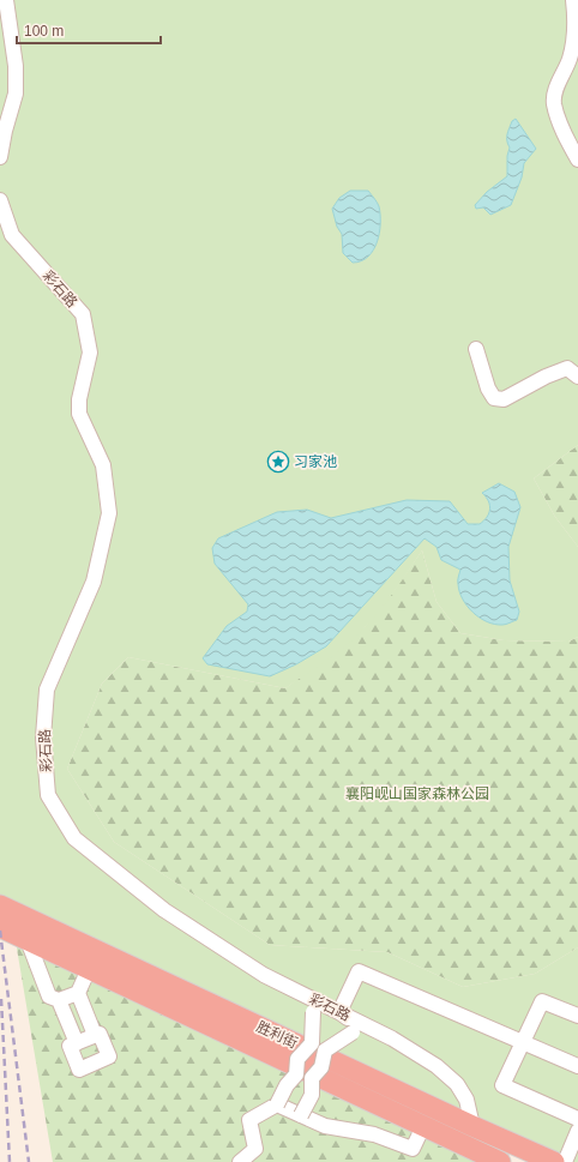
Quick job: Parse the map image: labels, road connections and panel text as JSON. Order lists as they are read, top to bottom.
{
  "streets": {
    "highway": ["胜利街"],
    "street": ["彩石路"]
  },
  "crossings": [
    ["彩石路", "胜利街"]
  ],
  "parks": ["襄阳岘山国家森林公园"],
  "places": {
    "place": ["习家池"]
  },
  "scale_bar": "100 m"
}
